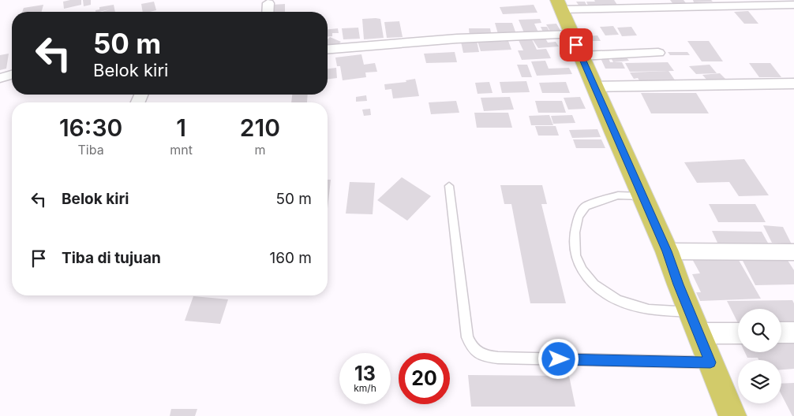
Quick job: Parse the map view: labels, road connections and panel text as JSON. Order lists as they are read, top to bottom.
{
  "page": {
    "turn": ["50 m", "Belok kiri"],
    "eta": [
      "16:30",
      "Tiba",
      "1",
      "mnt",
      "210",
      "m"
    ],
    "list": [
      {
        "name": "Belok kiri",
        "value": "50 m"
      },
      {
        "name": "Tiba di tujuan",
        "value": "160 m"
      }
    ],
    "speed": "13 km/h",
    "limit": "20"
  }
}
